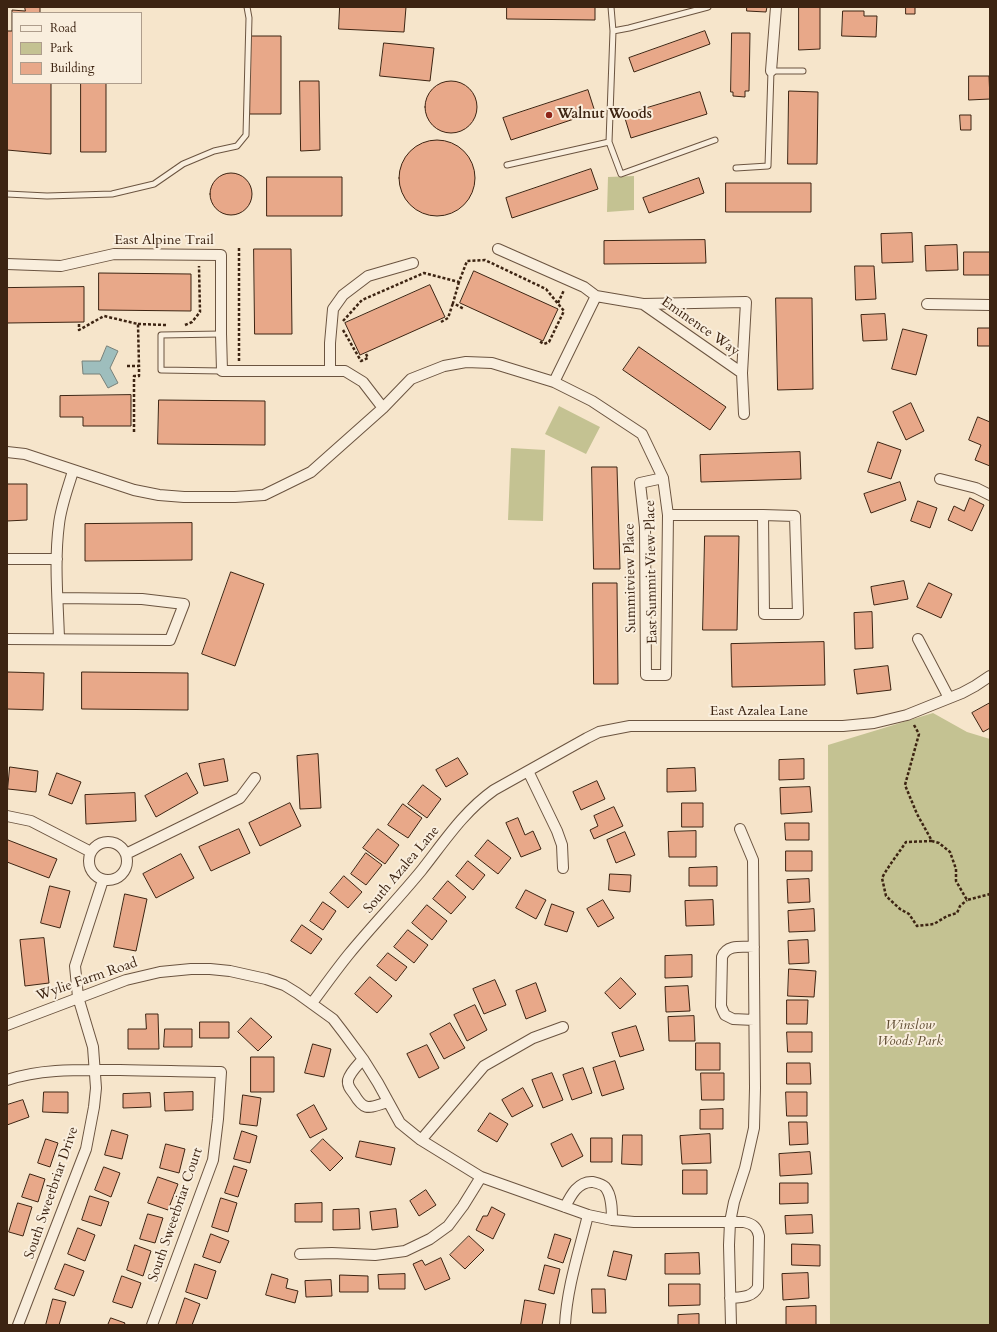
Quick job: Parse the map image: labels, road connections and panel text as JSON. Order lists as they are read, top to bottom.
{
  "streets": {
    "street": [
      "East Alpine Trail",
      "Eminence Way",
      "East Summit View Place",
      "Summitview Place",
      "East Azalea Lane",
      "South Azalea Lane",
      "Wylie Farm Road",
      "South Sweetbriar Drive",
      "South Sweetbriar Court"
    ]
  },
  "crossings": [
    ["East Summit View Place", "Summitview Place"],
    ["East Azalea Lane", "South Azalea Lane"],
    ["South Azalea Lane", "Wylie Farm Road"],
    ["Wylie Farm Road", "South Sweetbriar Drive"],
    ["South Sweetbriar Drive", "South Sweetbriar Court"]
  ],
  "parks": ["Winslow Woods Park"],
  "places": ["Walnut Woods"],
  "legend": ["Road", "Park", "Building"]
}
